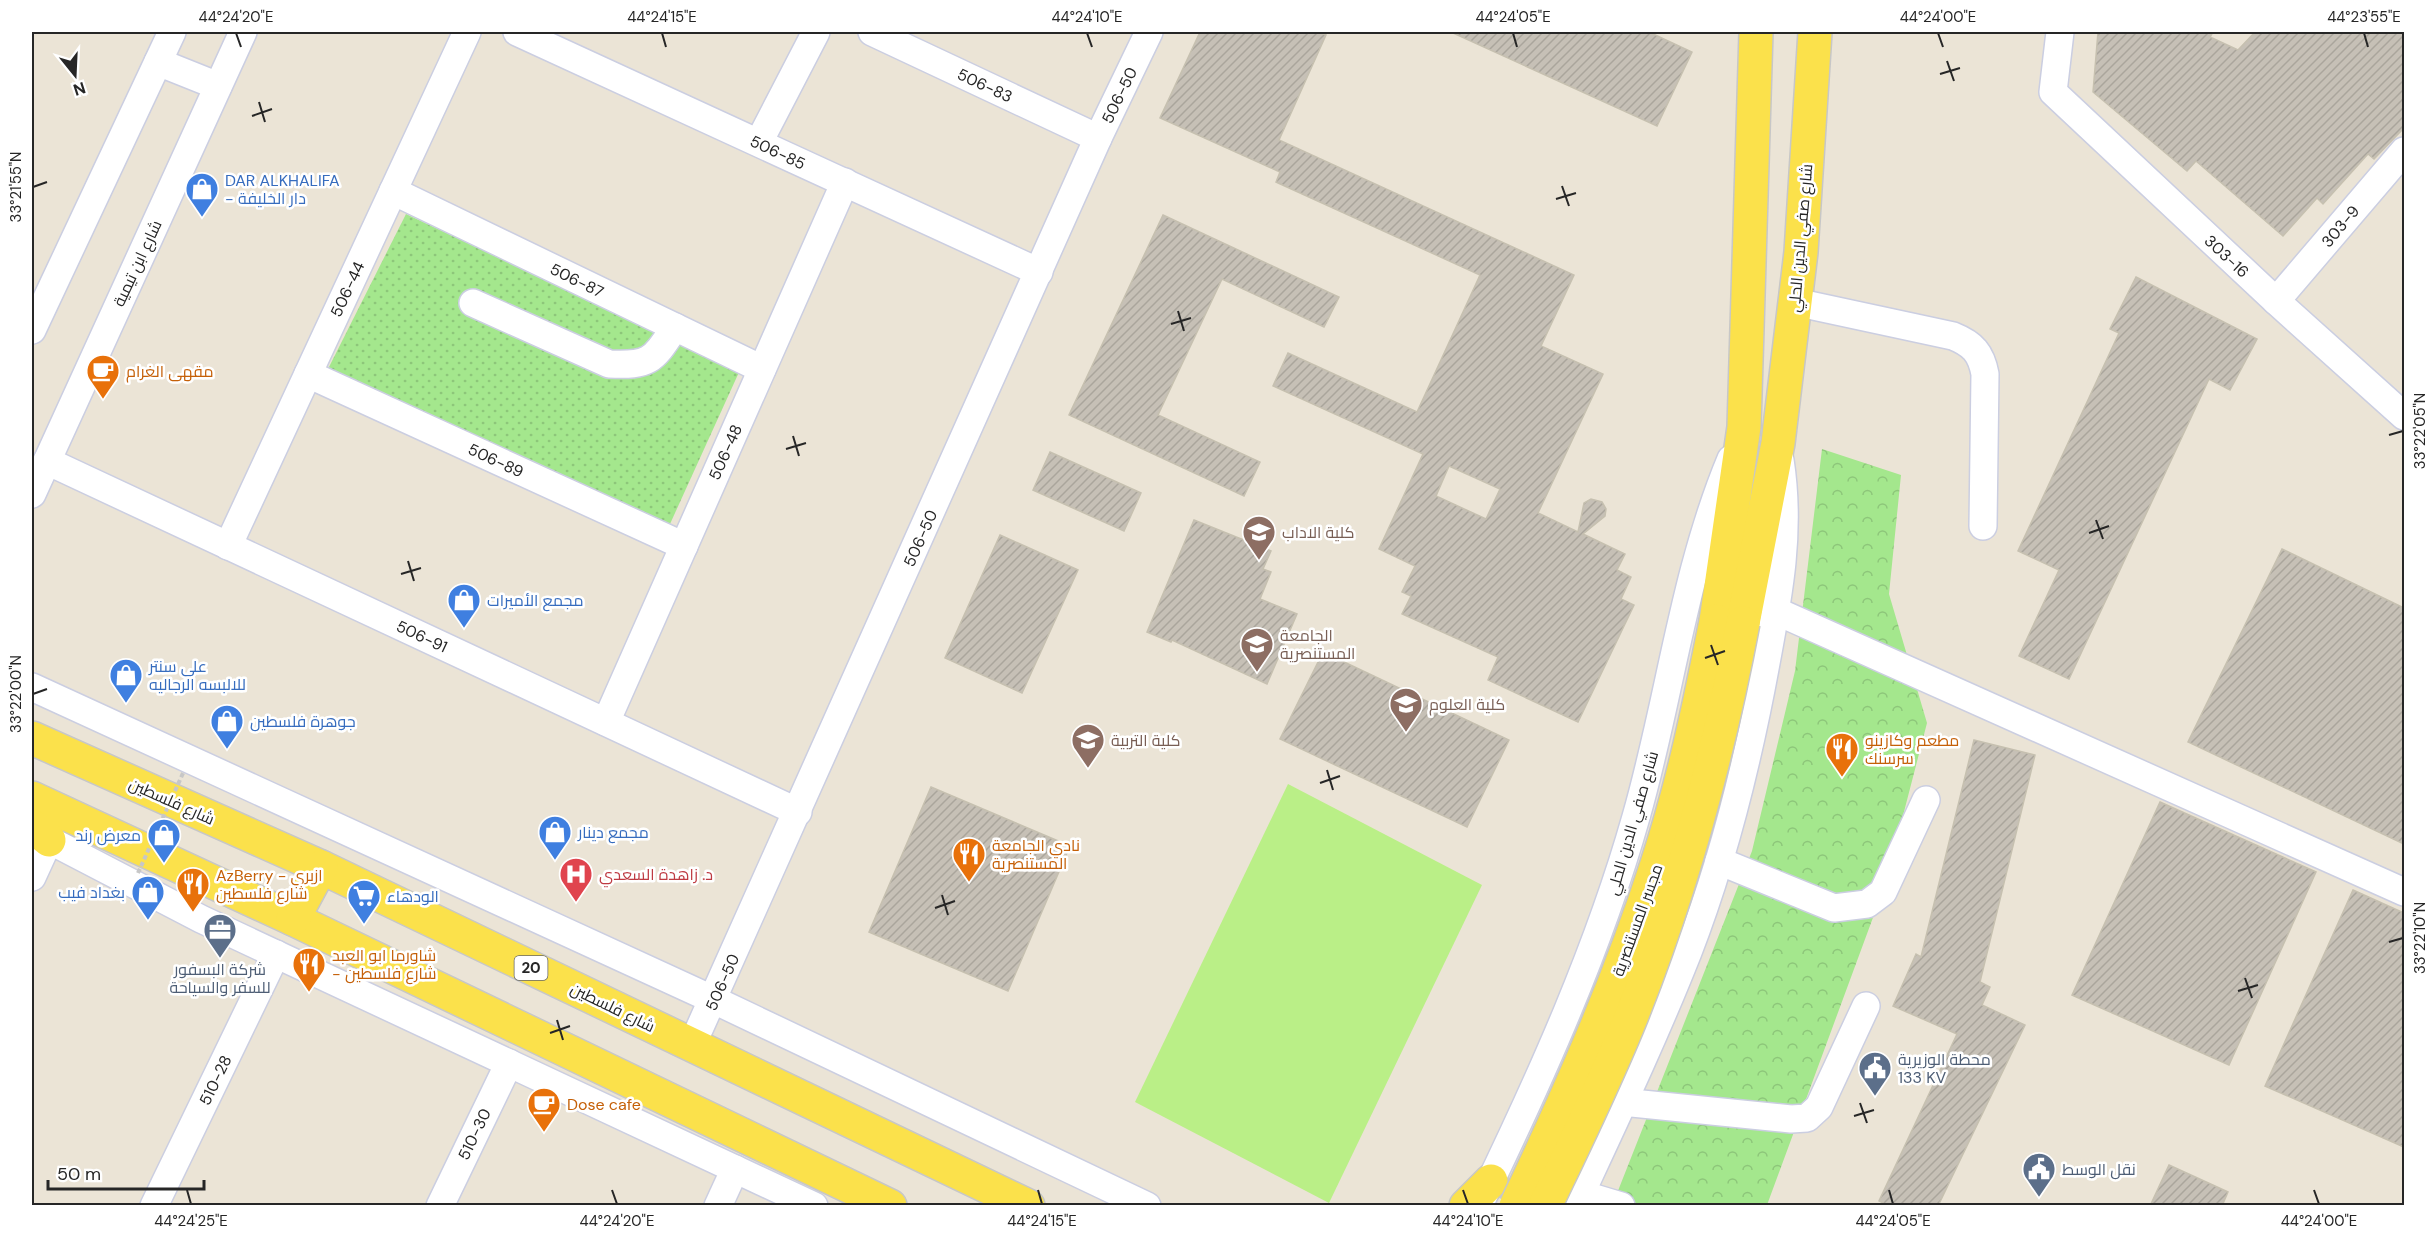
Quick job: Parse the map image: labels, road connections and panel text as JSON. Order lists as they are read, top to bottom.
{
  "streets": {
    "main road": [
      "شارع صفي الدين الحلي",
      "شارع فلسطين",
      "مجسر المستنصرية",
      "20"
    ],
    "street": [
      "506-83",
      "506-50",
      "506-85",
      "303-9",
      "303-16",
      "شارع ابن تيمية",
      "506-87",
      "506-44",
      "506-48",
      "506-89",
      "506-91",
      "510-28",
      "510-30"
    ]
  },
  "crossings": [
    ["506-83", "506-50"],
    ["506-50", "506-85"],
    ["506-50", "506-91"],
    ["506-50", "شارع فلسطين"],
    ["506-85", "506-48"],
    ["303-9", "303-16"],
    ["شارع صفي الدين الحلي", "مجسر المستنصرية"],
    ["شارع ابن تيمية", "506-91"],
    ["506-87", "506-44"],
    ["506-87", "506-48"],
    ["506-44", "506-89"],
    ["506-44", "506-91"],
    ["506-48", "506-89"],
    ["506-48", "506-91"]
  ],
  "places": {
    "shop": [
      "DAR ALKHALIFA - دار الخليفة",
      "مجمع الأميرات",
      "علي سنتر للالبسه الرجاليه",
      "جوهرة فلسطين",
      "مجمع دينار",
      "معرض رند",
      "بغداد فيب"
    ],
    "cafe": ["مقهى الغرام", "Dose cafe"],
    "school or university": [
      "كلية الاداب",
      "الجامعة المستنصرية",
      "كلية العلوم",
      "كلية التربية"
    ],
    "restaurant": [
      "مطعم وكازينو سرسنك",
      "نادي الجامعة المستنصرية",
      "AzBerry - ازبري شارع فلسطين",
      "شاورما ابو العبد - شارع فلسطين"
    ],
    "hospital": ["د. زاهدة السعدي"],
    "supermarket": ["الودهاء"],
    "office": ["شركة البسفور للسفر والسياحة"],
    "public building": ["محطة الوزيرية 133 KV", "نقل الوسط"]
  },
  "scale_bar": "50 m",
  "north": "bottom",
  "coordinates": [
    "44°24'20\"E",
    "44°24'15\"E",
    "44°24'10\"E",
    "44°24'05\"E",
    "44°24'00\"E",
    "44°23'55\"E",
    "33°21'55\"N",
    "33°22'05\"N",
    "33°22'00\"N",
    "33°22'10\"N",
    "44°24'25\"E"
  ]
}
